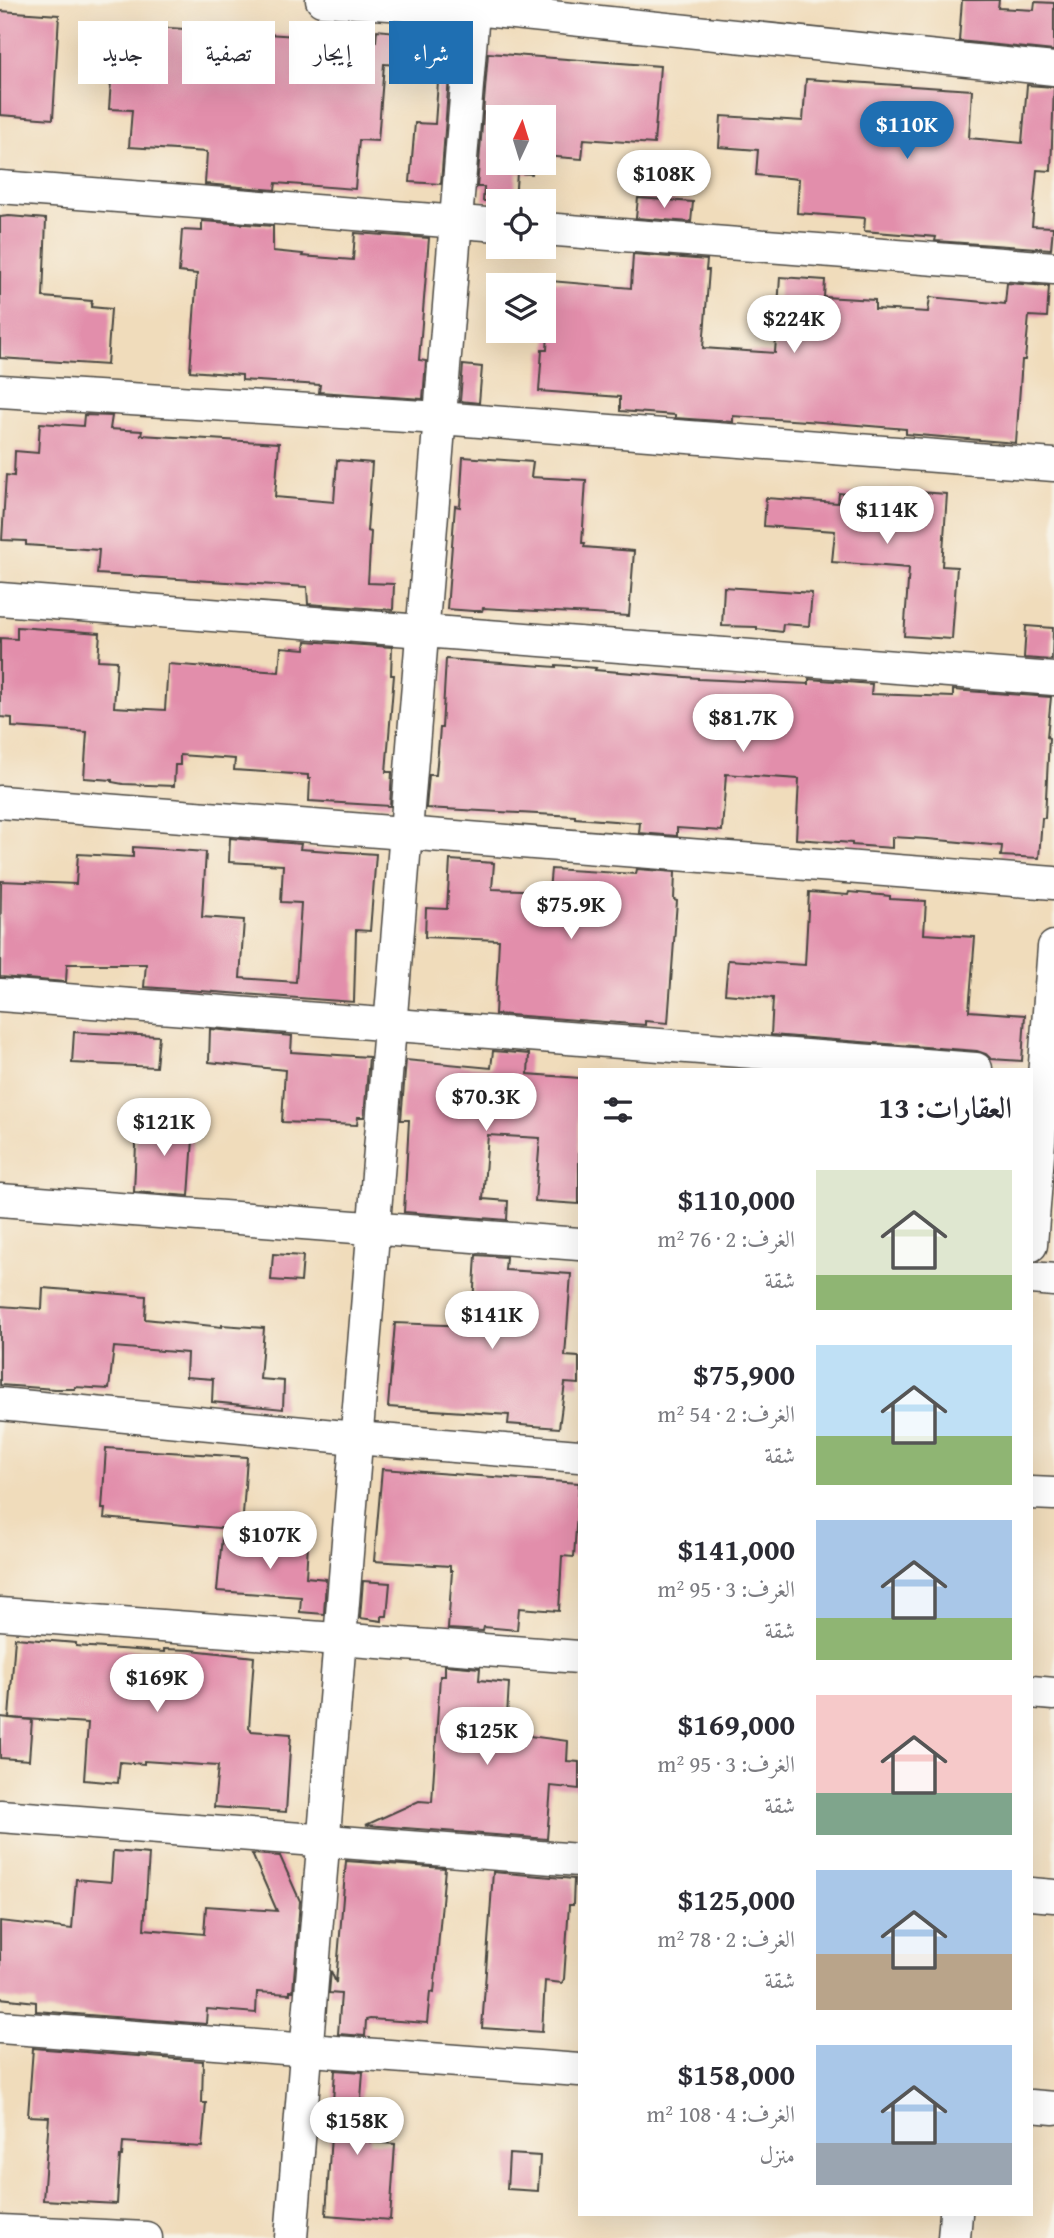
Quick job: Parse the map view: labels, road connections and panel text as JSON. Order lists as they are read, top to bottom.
{
  "north": "top",
  "page": {
    "chip": [
      "شراء",
      "إيجار",
      "تصفية",
      "جديد"
    ],
    "price": [
      "$110K",
      "$108K",
      "$224K",
      "$114K",
      "$81.7K",
      "$75.9K",
      "$70.3K",
      "$121K",
      "$141K",
      "$107K",
      "$169K",
      "$125K",
      "$158K"
    ],
    "heading": "العقارات: 13",
    "list": [
      {
        "name": "$110,000",
        "note": "الغرف: 2 · 76 m² · شقة"
      },
      {
        "name": "$75,900",
        "note": "الغرف: 2 · 54 m² · شقة"
      },
      {
        "name": "$141,000",
        "note": "الغرف: 3 · 95 m² · شقة"
      },
      {
        "name": "$169,000",
        "note": "الغرف: 3 · 95 m² · شقة"
      },
      {
        "name": "$125,000",
        "note": "الغرف: 2 · 78 m² · شقة"
      },
      {
        "name": "$158,000",
        "note": "الغرف: 4 · 108 m² · منزل"
      }
    ]
  }
}
